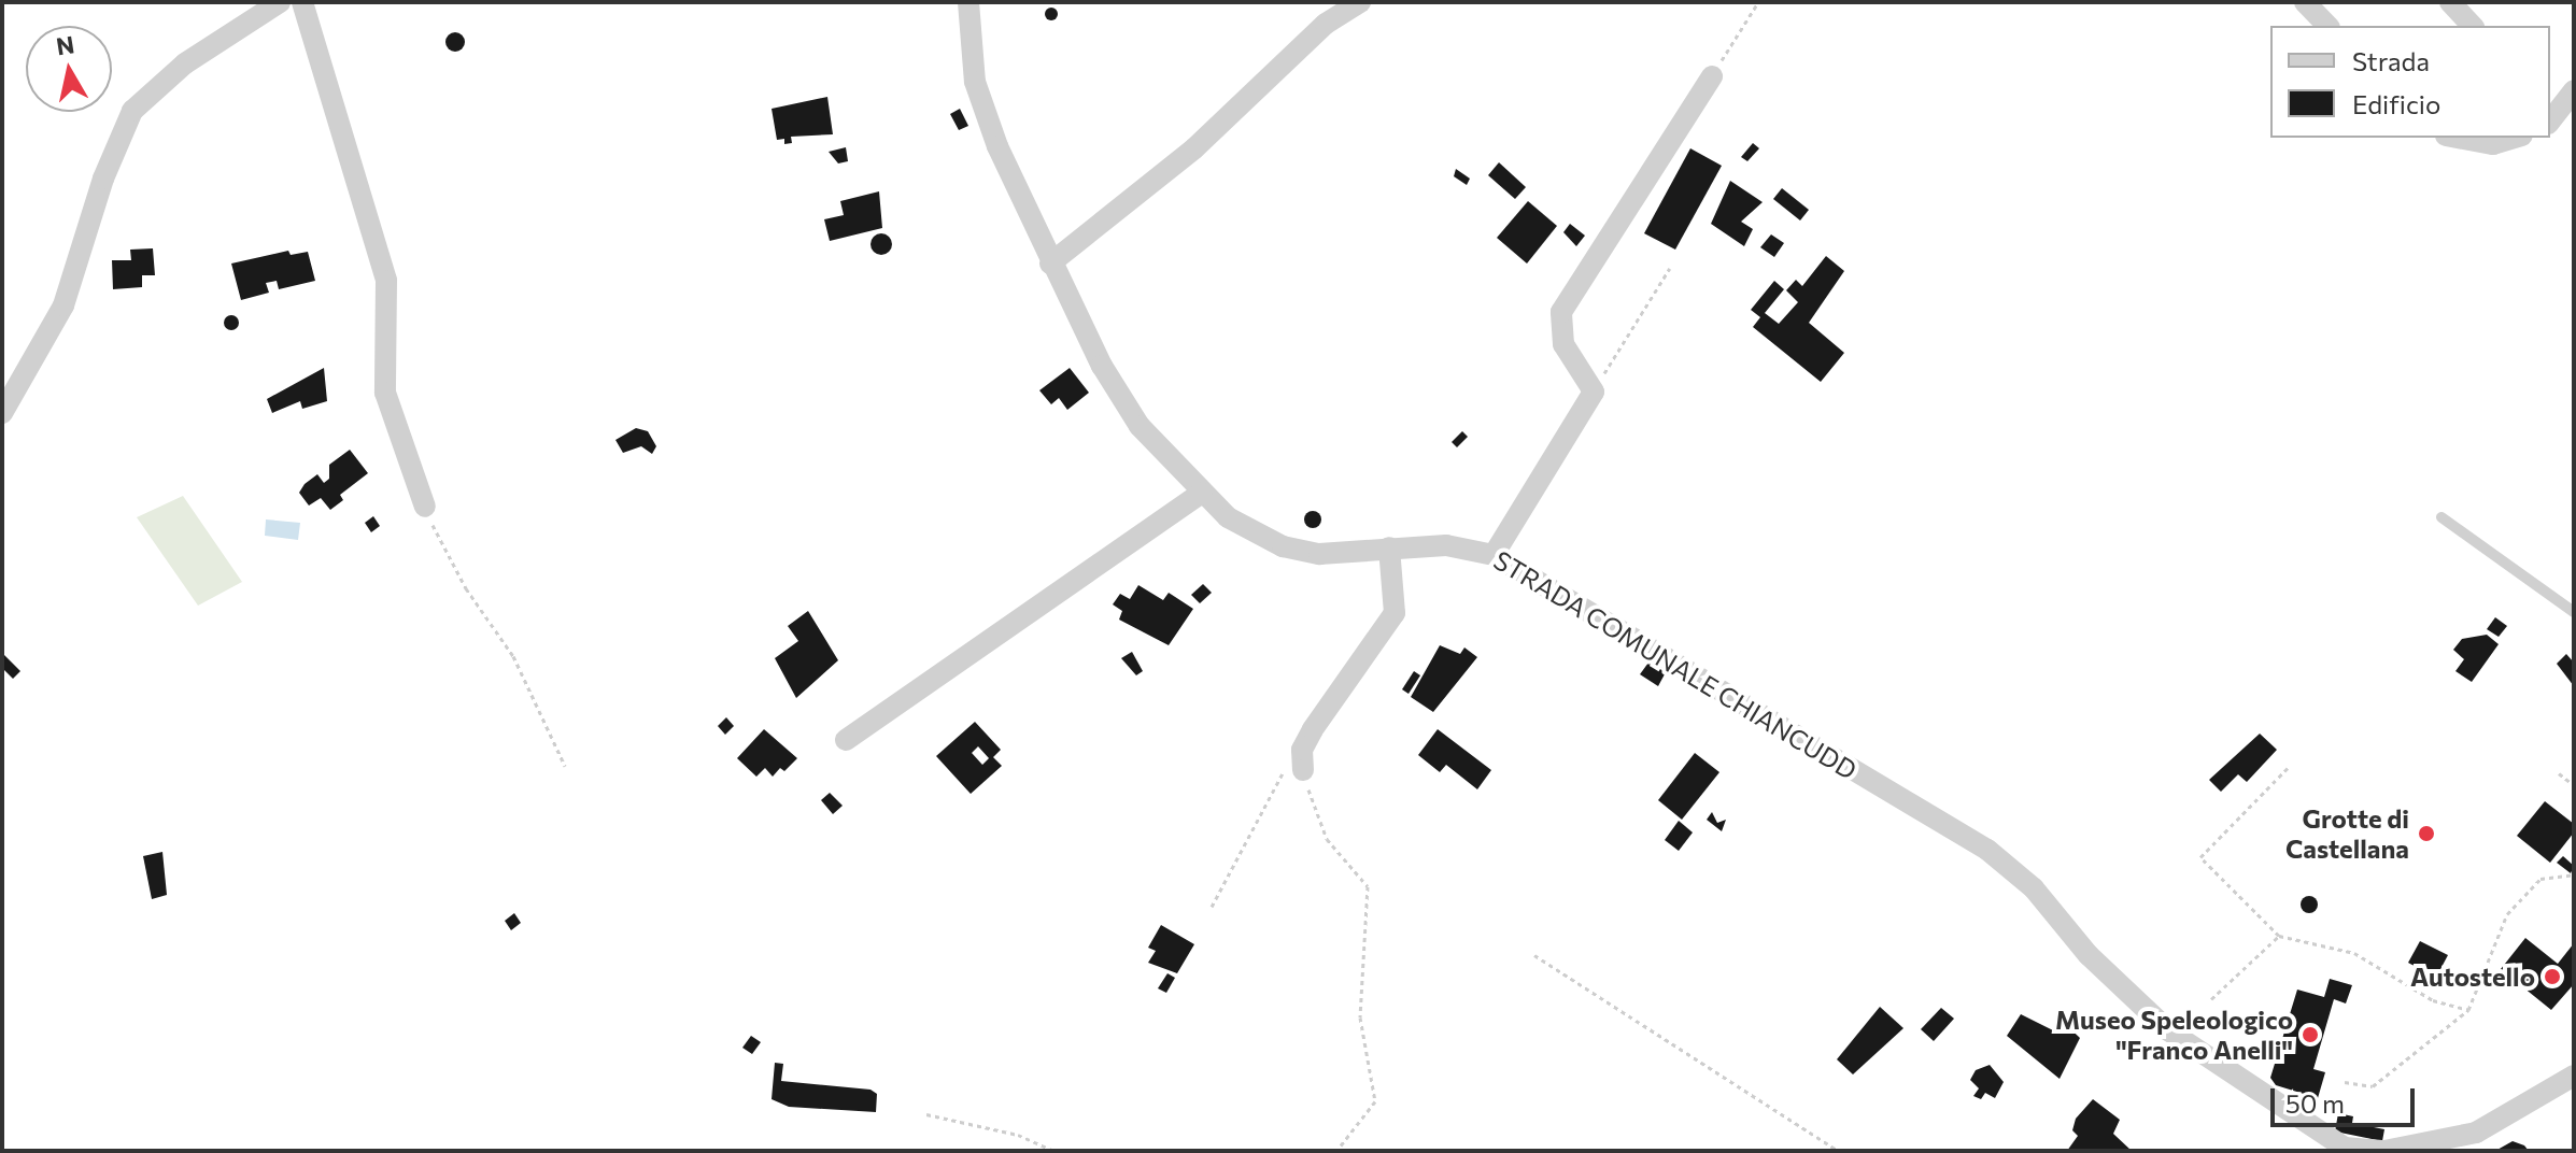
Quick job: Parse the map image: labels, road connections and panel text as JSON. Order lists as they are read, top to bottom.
{
  "streets": {
    "street": ["STRADA COMUNALE CHIANCUDD"]
  },
  "places": ["Grotte di Castellana", "Autostello", "Museo Speleologico \"Franco Anelli\""],
  "legend": ["Strada", "Edificio"],
  "scale_bar": "50 m",
  "north": "top"
}
